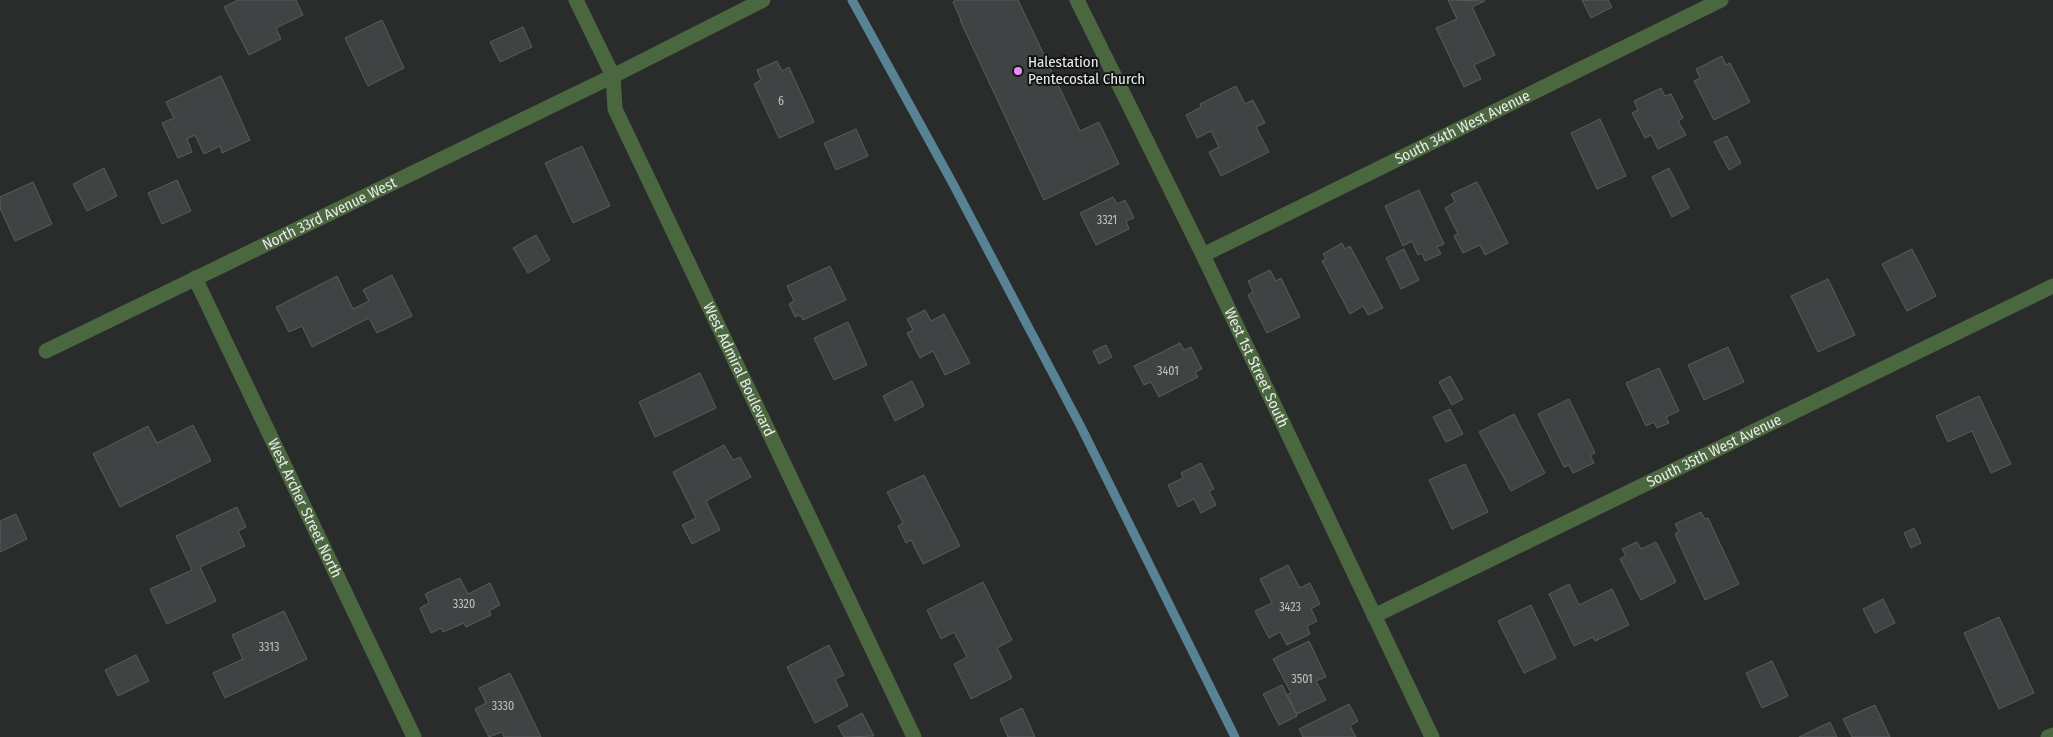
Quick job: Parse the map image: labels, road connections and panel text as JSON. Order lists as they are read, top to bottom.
{
  "streets": {
    "street": [
      "South 34th West Avenue",
      "North 33rd Avenue West",
      "West 1st Street South",
      "West Admiral Boulevard",
      "South 35th West Avenue",
      "West Archer Street North"
    ]
  },
  "crossings": [
    ["South 34th West Avenue", "West 1st Street South"],
    ["North 33rd Avenue West", "West Admiral Boulevard"],
    ["North 33rd Avenue West", "West Archer Street North"],
    ["West 1st Street South", "South 35th West Avenue"]
  ],
  "places": ["Halestation Pentecostal Church"],
  "house_numbers": [
    "6",
    "3321",
    "3401",
    "3320",
    "3423",
    "3313",
    "3501",
    "3330"
  ]
}
